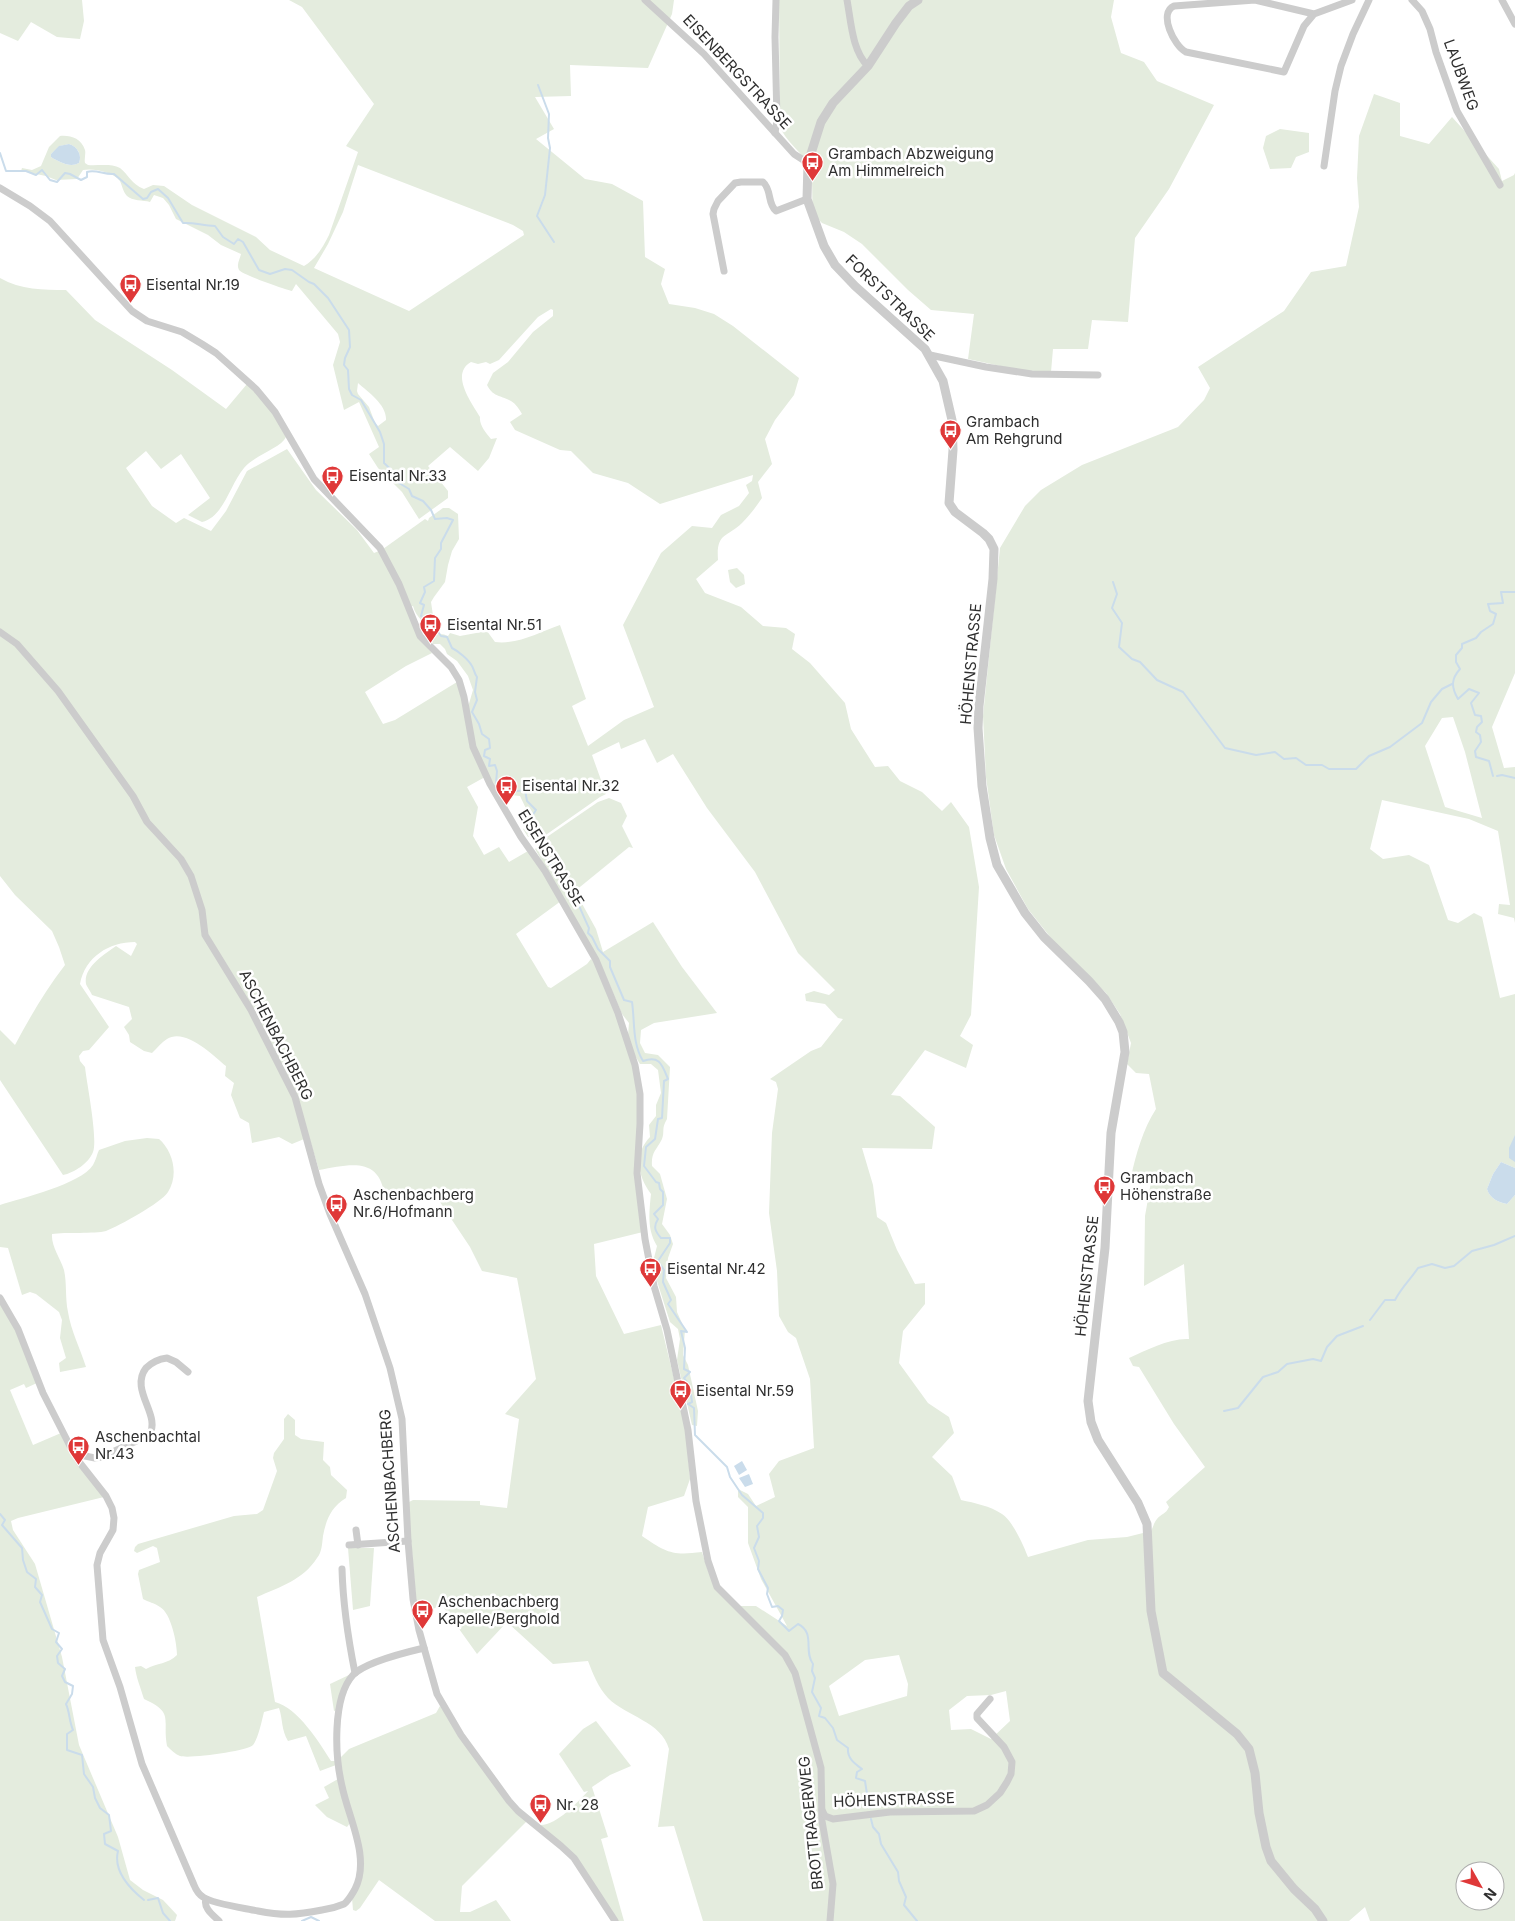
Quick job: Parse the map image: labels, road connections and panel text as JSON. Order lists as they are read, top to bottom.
{
  "streets": {
    "street": [
      "EISENBERGSTRASSE",
      "LAUBWEG",
      "FORSTSTRASSE",
      "HÖHENSTRASSE",
      "EISENSTRASSE",
      "ASCHENBACHBERG",
      "BROTTRAGERWEG"
    ]
  },
  "crossings": [
    ["EISENBERGSTRASSE", "FORSTSTRASSE"],
    ["FORSTSTRASSE", "HÖHENSTRASSE"],
    ["HÖHENSTRASSE", "BROTTRAGERWEG"],
    ["EISENSTRASSE", "BROTTRAGERWEG"]
  ],
  "places": {
    "bus stop": [
      "Grambach Abzweigung Am Himmelreich",
      "Eisental Nr.19",
      "Grambach Am Rehgrund",
      "Eisental Nr.33",
      "Eisental Nr.51",
      "Eisental Nr.32",
      "Grambach Höhenstraße",
      "Aschenbachberg Nr.6/Hofmann",
      "Eisental Nr.42",
      "Eisental Nr.59",
      "Aschenbachtal Nr.43",
      "Aschenbachberg Kapelle/Berghold",
      "Nr. 28"
    ]
  },
  "north": "bottom right"
}
